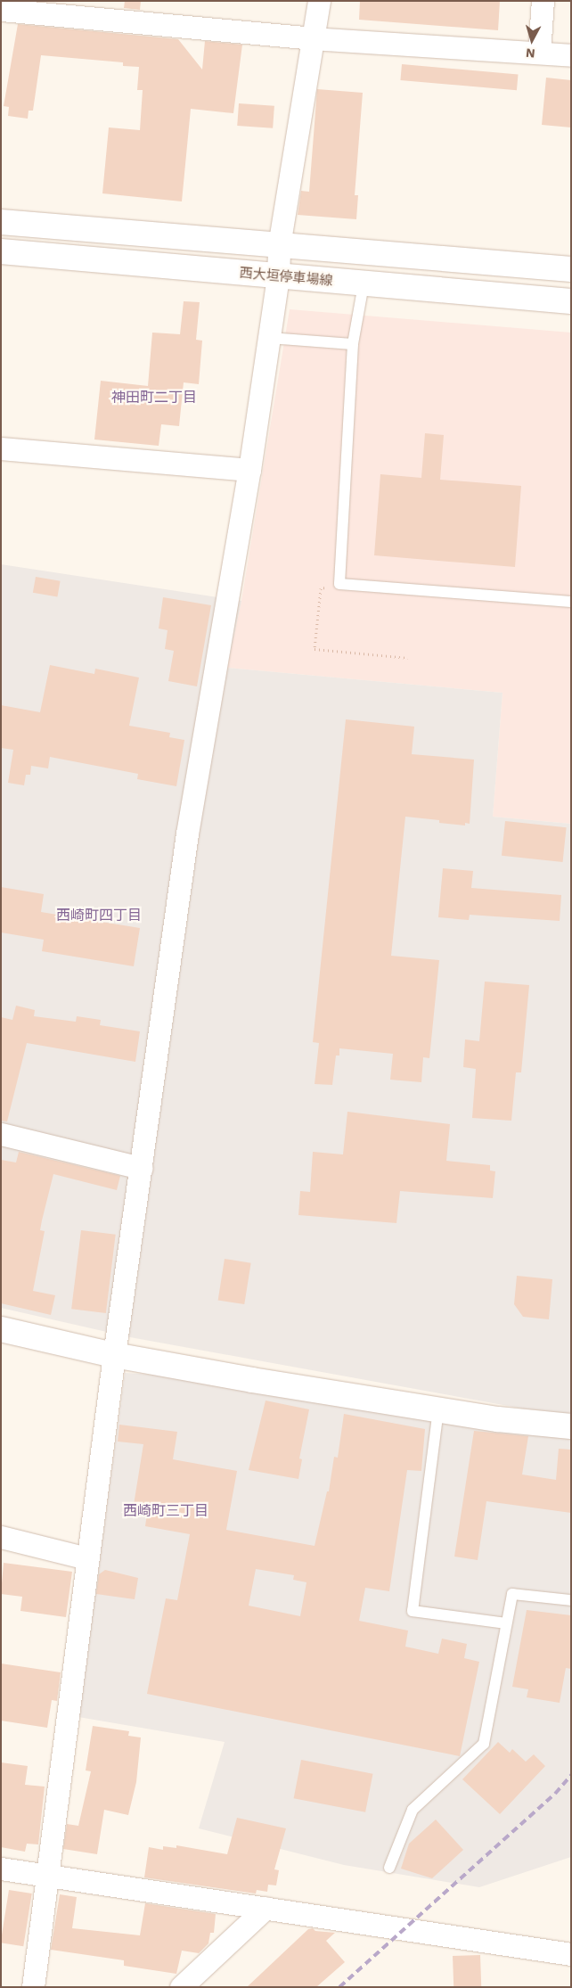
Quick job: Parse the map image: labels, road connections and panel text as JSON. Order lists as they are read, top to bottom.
{
  "streets": {
    "main road": ["西大垣停車場線"]
  },
  "districts": ["神田町二丁目", "西崎町四丁目", "西崎町三丁目"],
  "north": "bottom"
}
